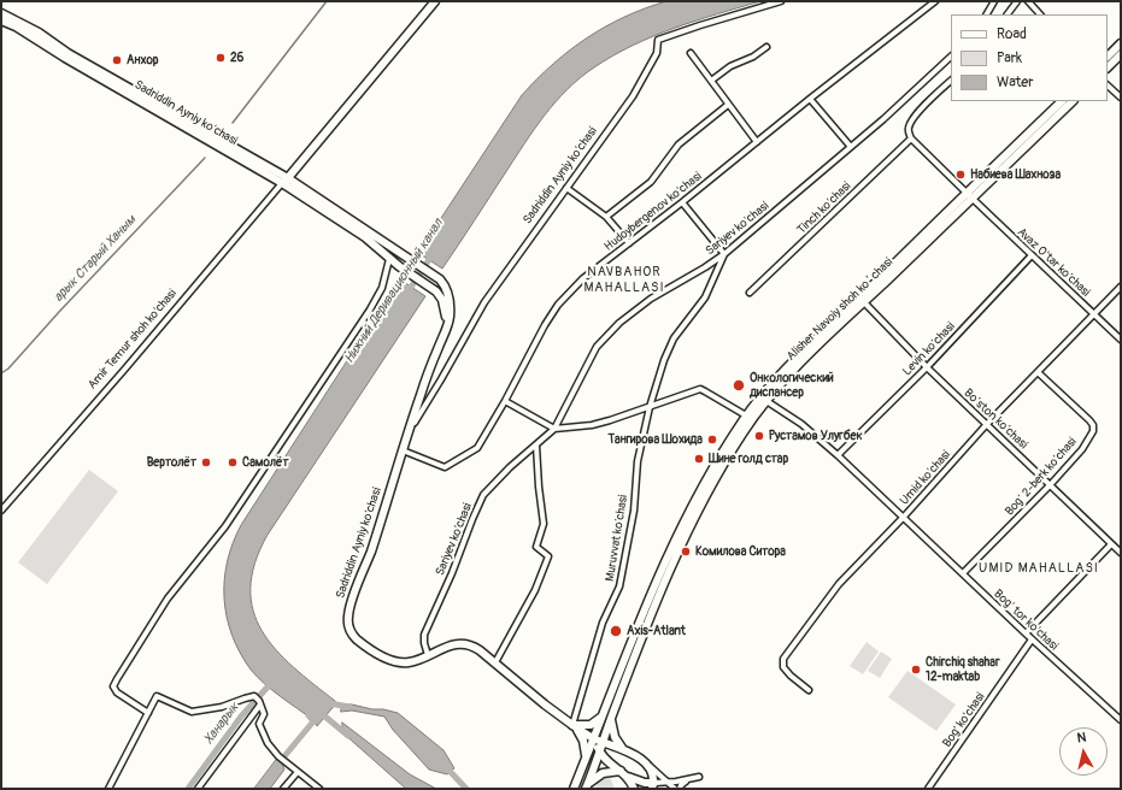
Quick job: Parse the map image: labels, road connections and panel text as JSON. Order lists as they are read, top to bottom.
{
  "streets": {
    "main road": ["Sadriddin Ayniy ko‘chasi", "Alisher Navoiy shoh koʻchasi", "Amir Temur shoh ko‘chasi"],
    "street": [
      "Tinch ko‘chasi",
      "Hudoybergenov ko‘chasi",
      "Sariyev ko‘chasi",
      "Avaz O‘tar ko‘chasi",
      "Levin ko‘chasi",
      "Bo‘ston ko‘chasi",
      "Bog‘ 2-berk ko‘chasi",
      "Umid ko‘chasi",
      "Muruvvat ko‘chasi",
      "Bog‘ tor ko‘chasi",
      "Bog' ko'chasi"
    ]
  },
  "crossings": [
    ["Sadriddin Ayniy ko‘chasi", "Hudoybergenov ko‘chasi"],
    ["Sadriddin Ayniy ko‘chasi", "Sariyev ko‘chasi"],
    ["Sadriddin Ayniy ko‘chasi", "Alisher Navoiy shoh koʻchasi"],
    ["Sadriddin Ayniy ko‘chasi", "Amir Temur shoh ko‘chasi"],
    ["Sadriddin Ayniy ko‘chasi", "Muruvvat ko‘chasi"],
    ["Sariyev ko‘chasi", "Muruvvat ko‘chasi"],
    ["Avaz O‘tar ko‘chasi", "Alisher Navoiy shoh koʻchasi"],
    ["Avaz O‘tar ko‘chasi", "Levin ko‘chasi"],
    ["Avaz O‘tar ko‘chasi", "Umid ko‘chasi"],
    ["Alisher Navoiy shoh koʻchasi", "Bo‘ston ko‘chasi"],
    ["Alisher Navoiy shoh koʻchasi", "Bog‘ tor ko‘chasi"],
    ["Levin ko‘chasi", "Bo‘ston ko‘chasi"],
    ["Levin ko‘chasi", "Bog‘ tor ko‘chasi"],
    ["Bo‘ston ko‘chasi", "Bog‘ 2-berk ko‘chasi"],
    ["Bo‘ston ko‘chasi", "Umid ko‘chasi"],
    ["Bog‘ 2-berk ko‘chasi", "Umid ko‘chasi"],
    ["Bog‘ 2-berk ko‘chasi", "Bog‘ tor ko‘chasi"],
    ["Umid ko‘chasi", "Bog‘ tor ko‘chasi"],
    ["Bog‘ tor ko‘chasi", "Bog' ko'chasi"]
  ],
  "districts": ["NAVBAHOR MAHALLASI", "UMID MAHALLASI"],
  "water": ["арык Старый Ханым", "Нижний Деривационный канал", "Ханарык"],
  "places": [
    "26",
    "Анхор",
    "Набиева Шахноза",
    "Онкологический диспансер",
    "Рустамов Улугбек",
    "Тангирова Шохида",
    "Шине голд стар",
    "Вертолёт",
    "Самолёт",
    "Комилова Ситора",
    "Axis-Atlant",
    "Chirchiq shahar 12-maktab"
  ],
  "legend": ["Road", "Park", "Water"],
  "north": "top"
}
